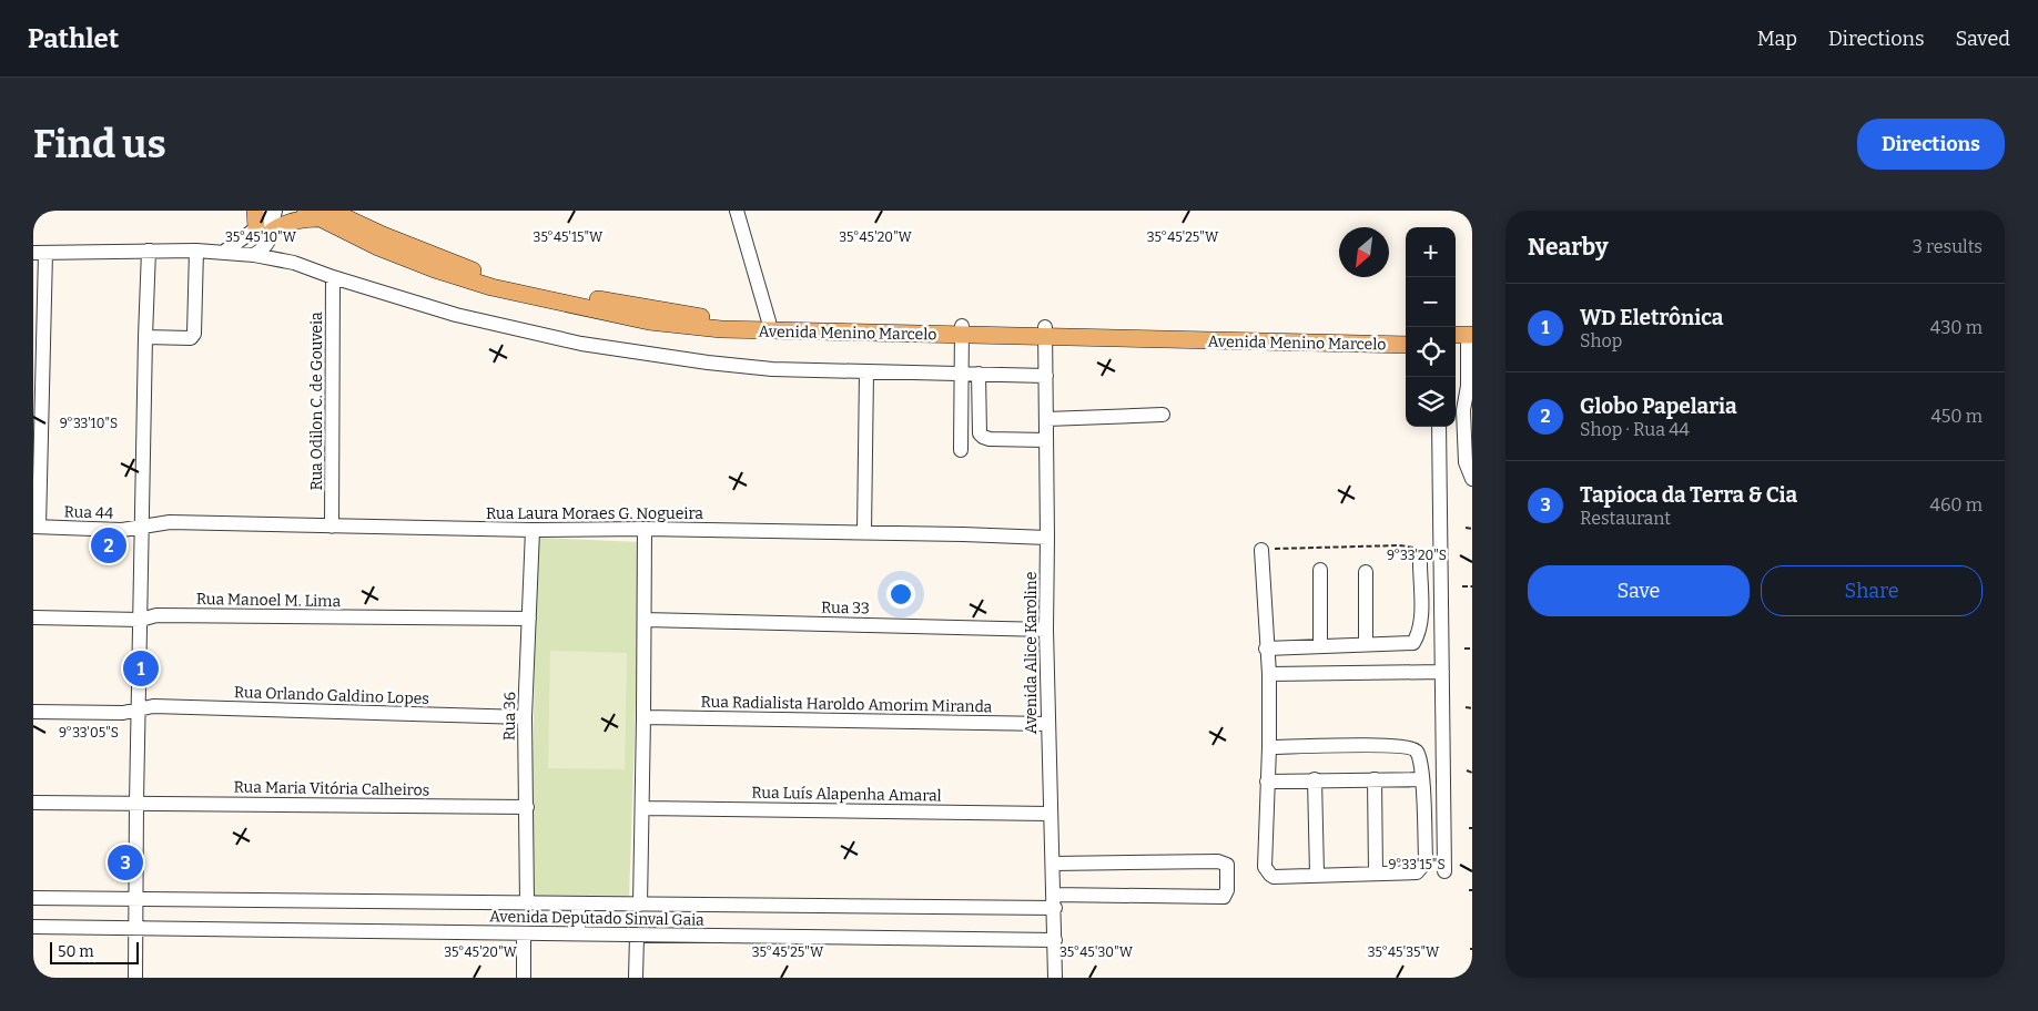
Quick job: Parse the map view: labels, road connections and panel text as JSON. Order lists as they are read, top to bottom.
{
  "streets": {
    "main road": ["Avenida Menino Marcelo"],
    "street": [
      "Rua Odilon C. de Gouveia",
      "Rua 44",
      "Rua Laura Moraes G. Nogueira",
      "Rua Manoel M. Lima",
      "Rua 33",
      "Avenida Alice Karoline",
      "Rua Orlando Galdino Lopes",
      "Rua Radialista Haroldo Amorim Miranda",
      "Rua 36",
      "Rua Maria Vitória Calheiros",
      "Rua Luís Alapenha Amaral",
      "Avenida Deputado Sinval Gaia"
    ]
  },
  "crossings": [
    ["Avenida Menino Marcelo", "Avenida Alice Karoline"],
    ["Rua Odilon C. de Gouveia", "Rua Laura Moraes G. Nogueira"],
    ["Rua 44", "Rua Laura Moraes G. Nogueira"],
    ["Rua Laura Moraes G. Nogueira", "Avenida Alice Karoline"],
    ["Rua Laura Moraes G. Nogueira", "Rua 36"],
    ["Rua Manoel M. Lima", "Rua 36"],
    ["Rua 33", "Avenida Alice Karoline"],
    ["Avenida Alice Karoline", "Rua Radialista Haroldo Amorim Miranda"],
    ["Avenida Alice Karoline", "Rua Luís Alapenha Amaral"],
    ["Avenida Alice Karoline", "Avenida Deputado Sinval Gaia"],
    ["Rua Orlando Galdino Lopes", "Rua 36"],
    ["Rua 36", "Rua Maria Vitória Calheiros"],
    ["Rua 36", "Avenida Deputado Sinval Gaia"]
  ],
  "scale_bar": "50 m",
  "north": "bottom left",
  "page": {
    "header": "Pathlet",
    "nav": ["Map", "Directions", "Saved"],
    "buttons": [
      "Directions",
      ["Save", "Share"]
    ],
    "title": "Find us",
    "heading": ["Nearby", "3 results"],
    "map_buttons": ["+", "−"],
    "list": [
      {
        "mark": "1",
        "name": "WD Eletrônica",
        "note": "Shop",
        "value": "430 m"
      },
      {
        "mark": "2",
        "name": "Globo Papelaria",
        "note": "Shop · Rua 44",
        "value": "450 m"
      },
      {
        "mark": "3",
        "name": "Tapioca da Terra & Cia",
        "note": "Restaurant",
        "value": "460 m"
      }
    ],
    "pins": ["2", "1", "3"],
    "scale": "50 m"
  },
  "coordinates": [
    "35°45'10\"W",
    "35°45'15\"W",
    "35°45'25\"W",
    "35°45'20\"W",
    "9°33'10\"S",
    "9°33'20\"S",
    "9°33'05\"S",
    "9°33'15\"S",
    "35°45'30\"W",
    "35°45'35\"W"
  ]
}
